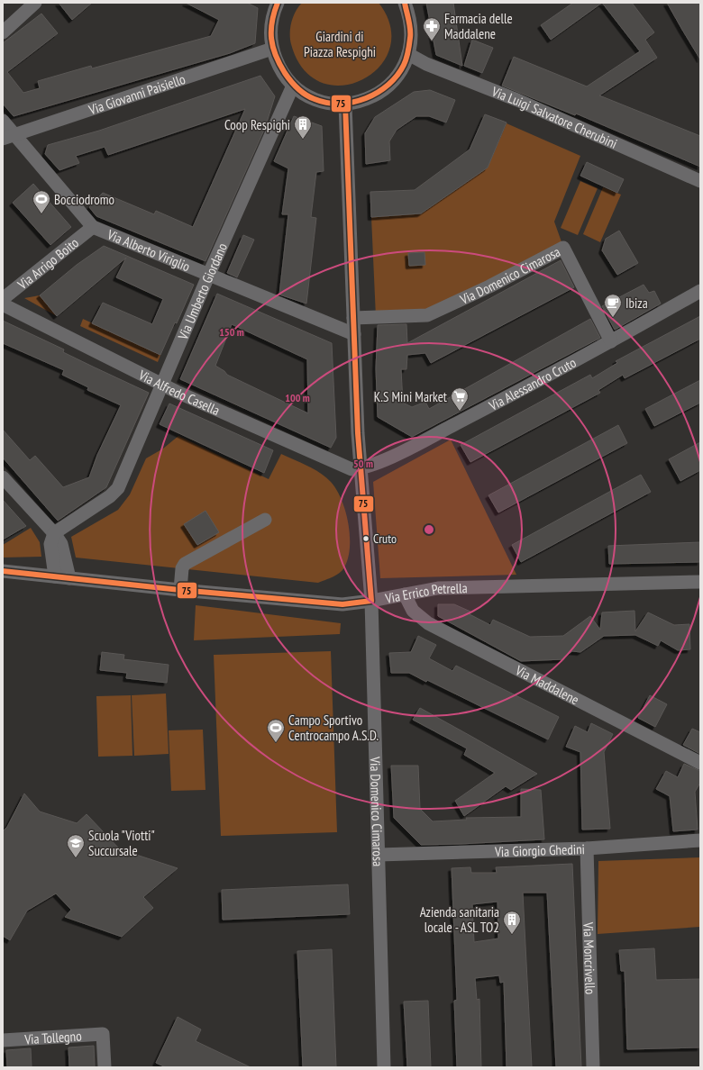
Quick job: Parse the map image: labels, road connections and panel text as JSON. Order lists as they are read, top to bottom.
{
  "streets": {
    "street": [
      "Via Giovanni Paisiello",
      "Via Luigi Salvatore Cherubini",
      "Via Alberto Viriglio",
      "Via Arrigo Boito",
      "Via Domenico Cimarosa",
      "Via Umberto Giordano",
      "Via Alessandro Cruto",
      "Via Alfredo Casella",
      "Via Errico Petrella",
      "Via Maddalene",
      "Via Giorgio Ghedini",
      "Via Moncrivello",
      "Via Tollegno"
    ]
  },
  "crossings": [
    ["Via Giovanni Paisiello", "Via Alberto Viriglio"],
    ["Via Alberto Viriglio", "Via Arrigo Boito"],
    ["Via Alberto Viriglio", "Via Domenico Cimarosa"],
    ["Via Alberto Viriglio", "Via Umberto Giordano"],
    ["Via Domenico Cimarosa", "Via Alessandro Cruto"],
    ["Via Domenico Cimarosa", "Via Alfredo Casella"],
    ["Via Domenico Cimarosa", "Via Errico Petrella"],
    ["Via Domenico Cimarosa", "Via Giorgio Ghedini"],
    ["Via Umberto Giordano", "Via Alfredo Casella"],
    ["Via Alessandro Cruto", "Via Alfredo Casella"],
    ["Via Errico Petrella", "Via Maddalene"],
    ["Via Giorgio Ghedini", "Via Moncrivello"]
  ],
  "parks": ["Giardini di Piazza Respighi"],
  "places": {
    "pharmacy": ["Farmacia delle Maddalene"],
    "building": ["Coop Respighi", "Azienda sanitaria locale - ASL TO2"],
    "sports": ["Bocciodromo", "Campo Sportivo Centrocampo A.S.D."],
    "cafe": ["Ibiza"],
    "supermarket": ["K.S Mini Market"],
    "other": ["Cruto"],
    "school or university": ["Scuola \"Viotti\" Succursale"]
  },
  "lines": ["transit line 75"],
  "rings": ["150 m", "100 m", "50 m"]
}
